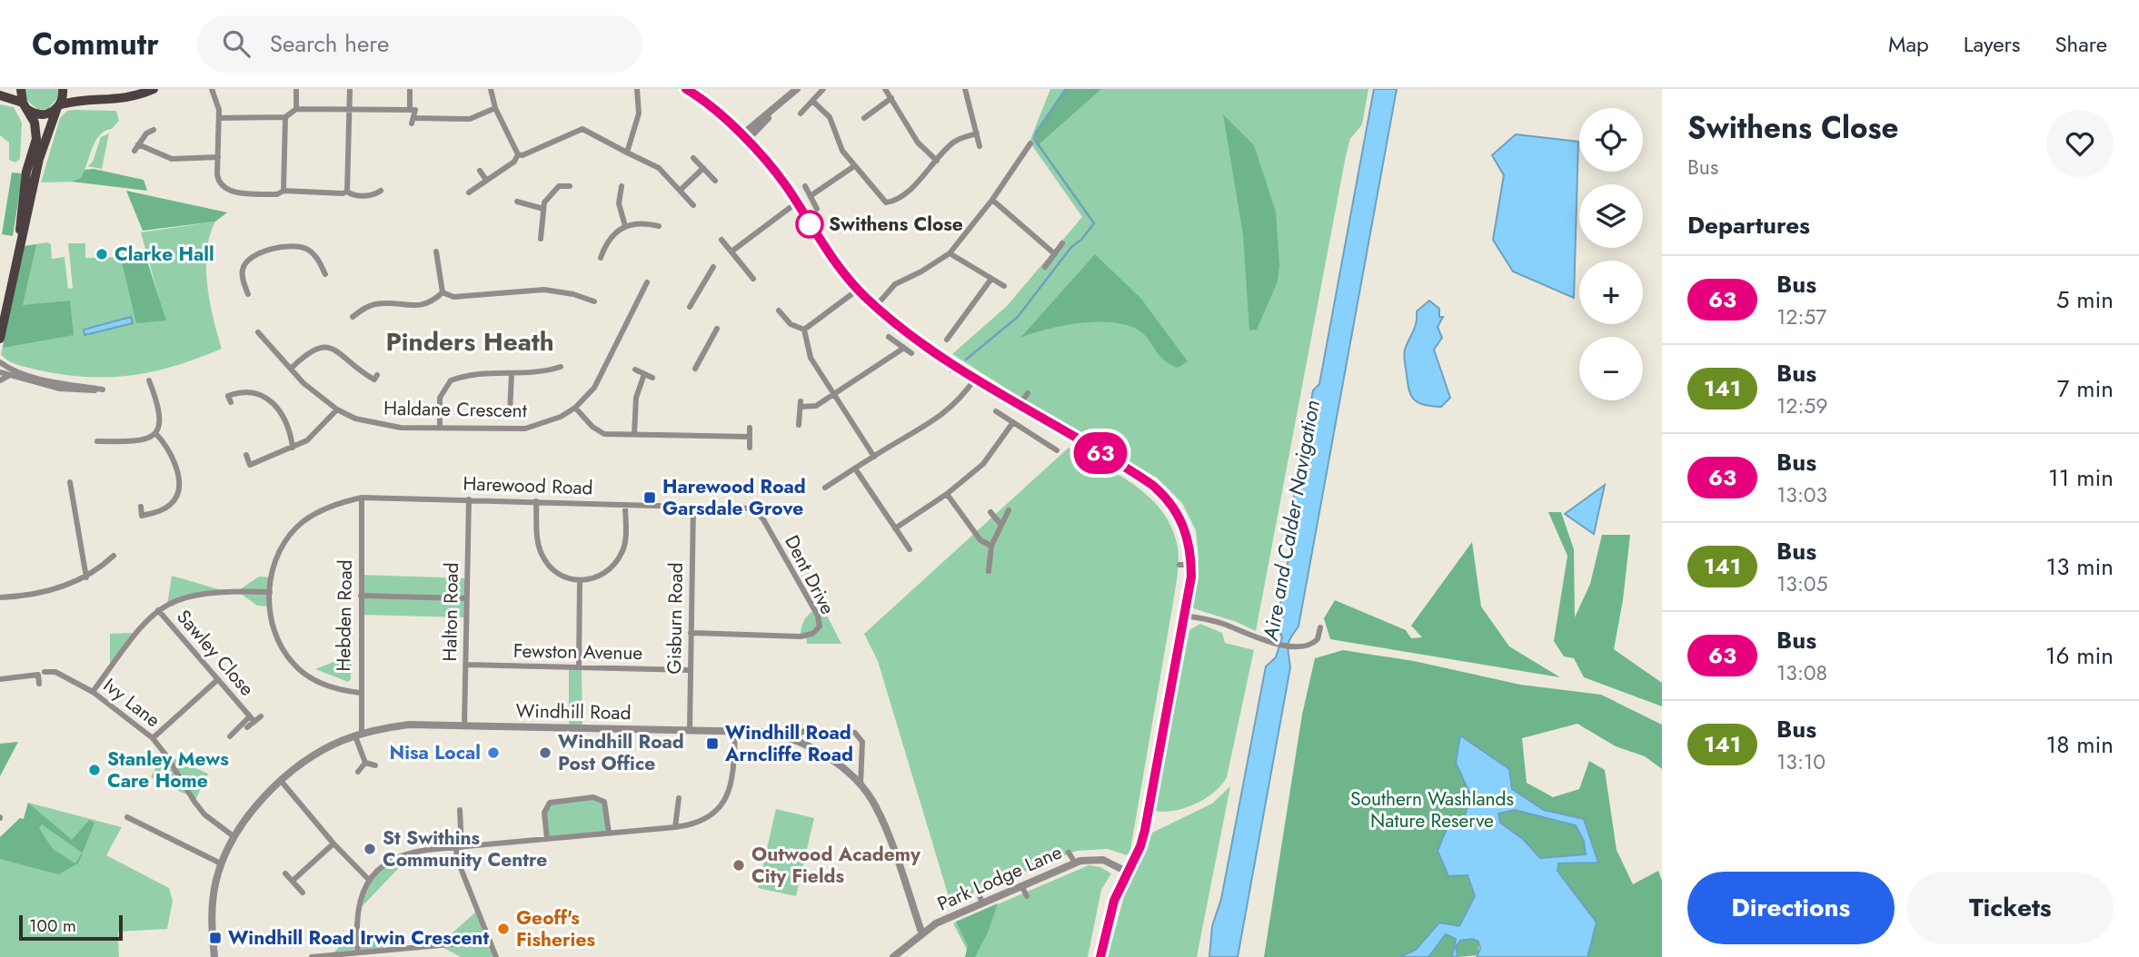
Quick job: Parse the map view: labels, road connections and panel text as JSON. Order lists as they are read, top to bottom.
{
  "streets": {
    "street": [
      "Haldane Crescent",
      "Harewood Road",
      "Dent Drive",
      "Halton Road",
      "Hebden Road",
      "Gisburn Road",
      "Fewston Avenue",
      "Sawley Close",
      "Ivy Lane",
      "Windhill Road",
      "Park Lodge Lane"
    ]
  },
  "crossings": [
    ["Harewood Road", "Dent Drive"],
    ["Harewood Road", "Halton Road"],
    ["Harewood Road", "Hebden Road"],
    ["Harewood Road", "Gisburn Road"],
    ["Dent Drive", "Gisburn Road"],
    ["Halton Road", "Fewston Avenue"],
    ["Halton Road", "Windhill Road"],
    ["Hebden Road", "Windhill Road"],
    ["Gisburn Road", "Fewston Avenue"],
    ["Gisburn Road", "Windhill Road"],
    ["Ivy Lane", "Windhill Road"],
    ["Windhill Road", "Park Lodge Lane"]
  ],
  "districts": ["Pinders Heath"],
  "water": ["Aire and Calder Navigation"],
  "parks": ["Southern Washlands Nature Reserve"],
  "places": {
    "other": [
      "Swithens Close",
      "Clarke Hall",
      "Nisa Local",
      "Windhill Road Post Office",
      "Stanley Mews Care Home",
      "St Swithins Community Centre",
      "Outwood Academy City Fields",
      "Geoff's Fisheries"
    ],
    "transit": ["Harewood Road Garsdale Grove", "Windhill Road Arncliffe Road", "Windhill Road Irwin Crescent"]
  },
  "lines": ["bus line 63"],
  "scale_bar": "100 m",
  "page": {
    "header": "Commutr",
    "search": "Search here",
    "nav": ["Map", "Layers", "Share"],
    "on_map": "63",
    "heading": [
      ["Swithens Close", "Bus"],
      "Departures"
    ],
    "map_buttons": ["+", "−"],
    "list": [
      {
        "mark": "63",
        "name": "Bus",
        "note": "12:57",
        "value": "5 min"
      },
      {
        "mark": "141",
        "name": "Bus",
        "note": "12:59",
        "value": "7 min"
      },
      {
        "mark": "63",
        "name": "Bus",
        "note": "13:03",
        "value": "11 min"
      },
      {
        "mark": "141",
        "name": "Bus",
        "note": "13:05",
        "value": "13 min"
      },
      {
        "mark": "63",
        "name": "Bus",
        "note": "13:08",
        "value": "16 min"
      },
      {
        "mark": "141",
        "name": "Bus",
        "note": "13:10",
        "value": "18 min"
      }
    ],
    "buttons": ["Directions", "Tickets"],
    "scale": "100 m"
  }
}
